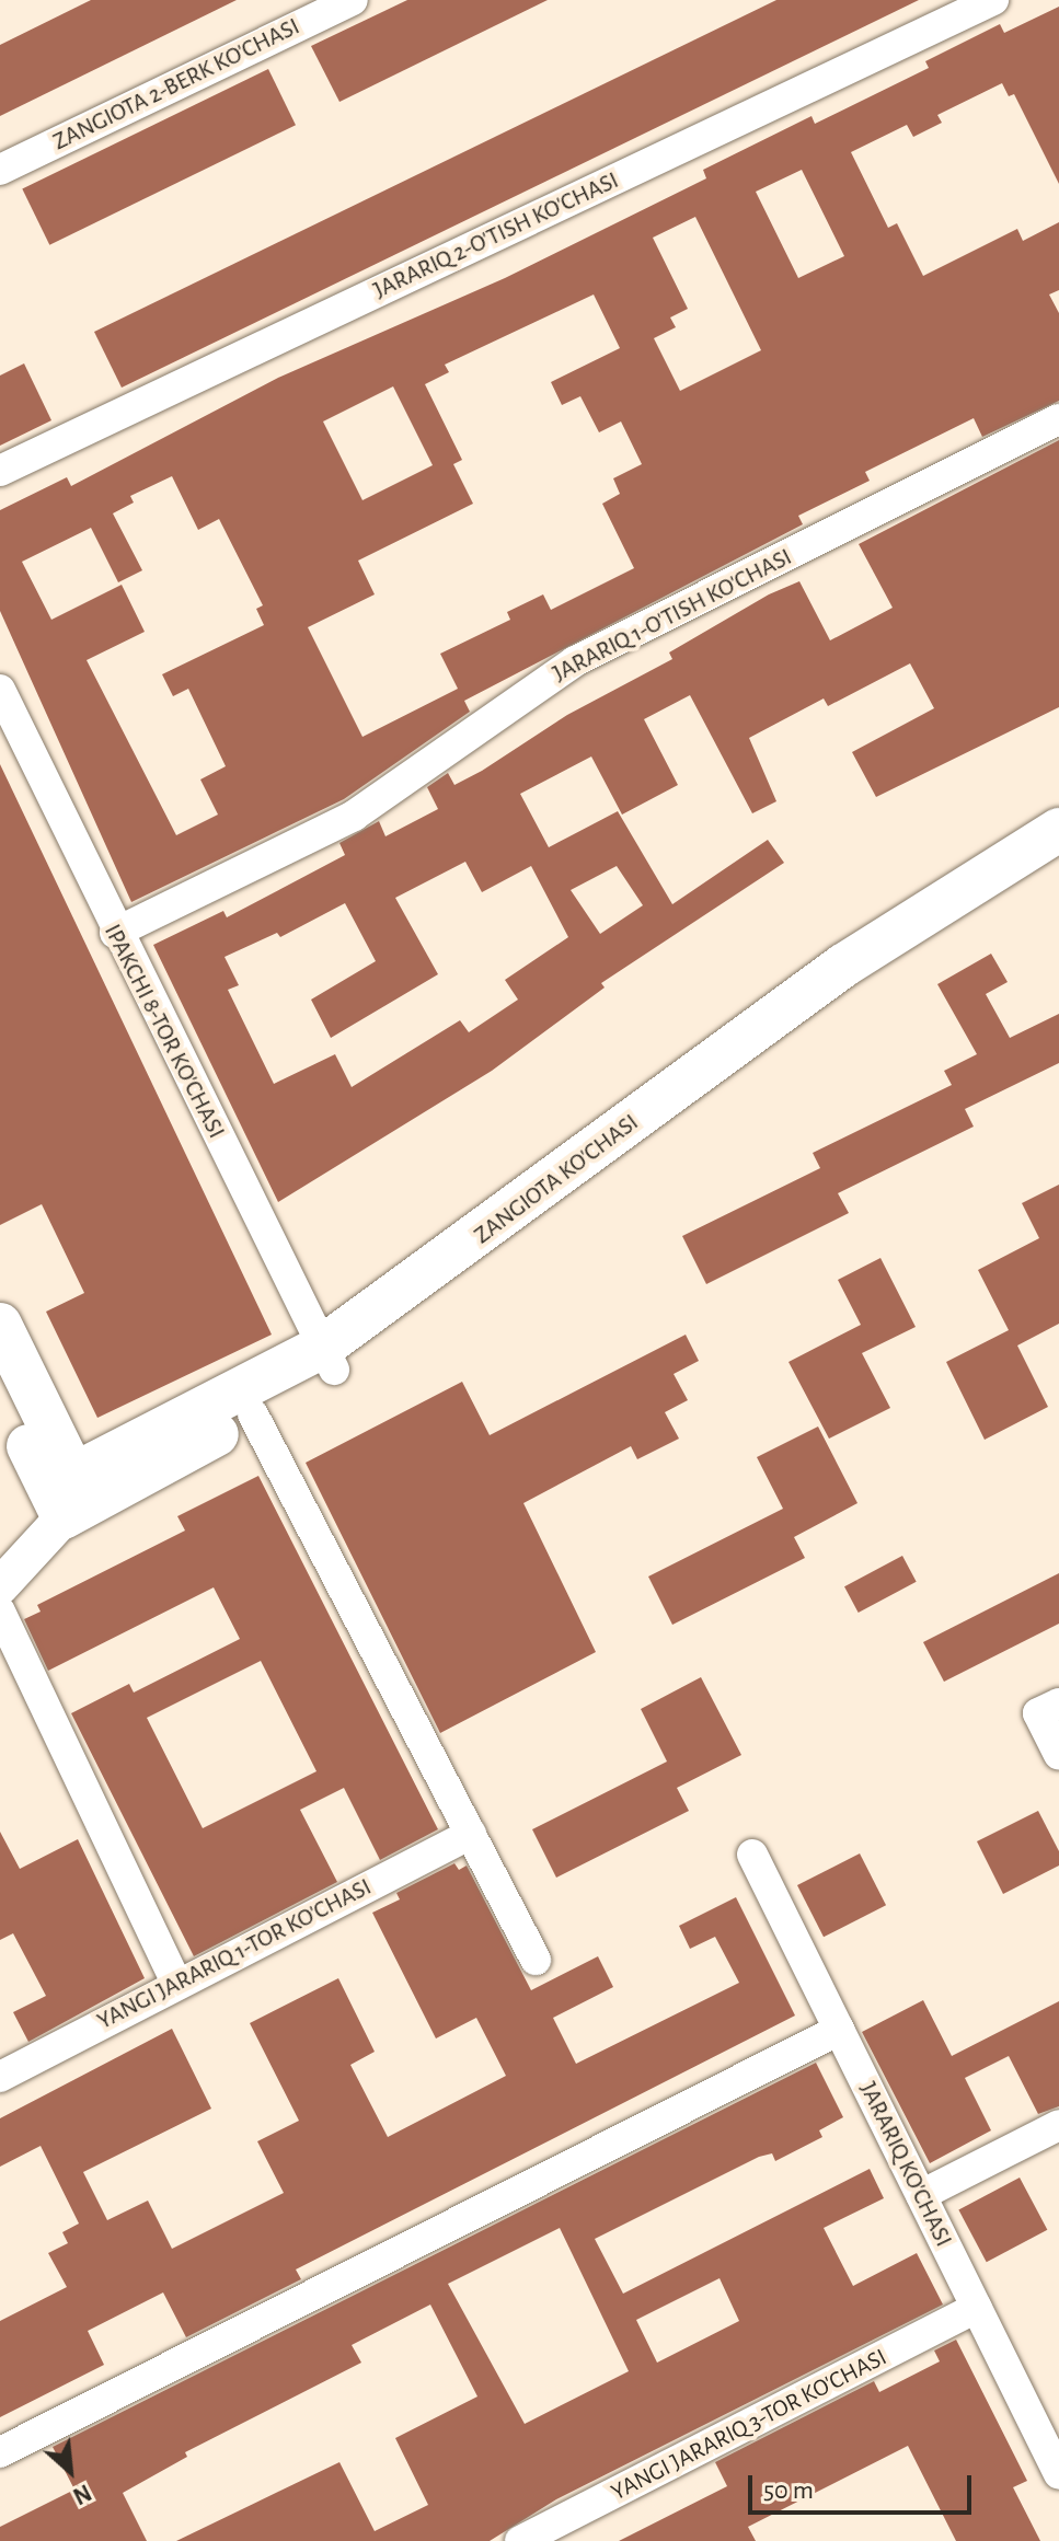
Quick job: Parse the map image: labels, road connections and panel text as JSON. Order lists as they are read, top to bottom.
{
  "streets": {
    "main road": ["ZANGIOTA KO'CHASI"],
    "street": [
      "ZANGIOTA 2-BERK KO'CHASI",
      "JARARIQ 2-O'TISH KO'CHASI",
      "JARARIQ 1-O'TISH KO'CHASI",
      "IPAKCHI 8-TOR KO'CHASI",
      "YANGI JARARIQ 1-TOR KO'CHASI",
      "JARARIQ KO'CHASI",
      "YANGI JARARIQ 3-TOR KO'CHASI"
    ]
  },
  "crossings": [
    ["JARARIQ 1-O'TISH KO'CHASI", "IPAKCHI 8-TOR KO'CHASI"],
    ["IPAKCHI 8-TOR KO'CHASI", "ZANGIOTA KO'CHASI"],
    ["JARARIQ KO'CHASI", "YANGI JARARIQ 3-TOR KO'CHASI"]
  ],
  "scale_bar": "50 m",
  "north": "bottom right"
}
